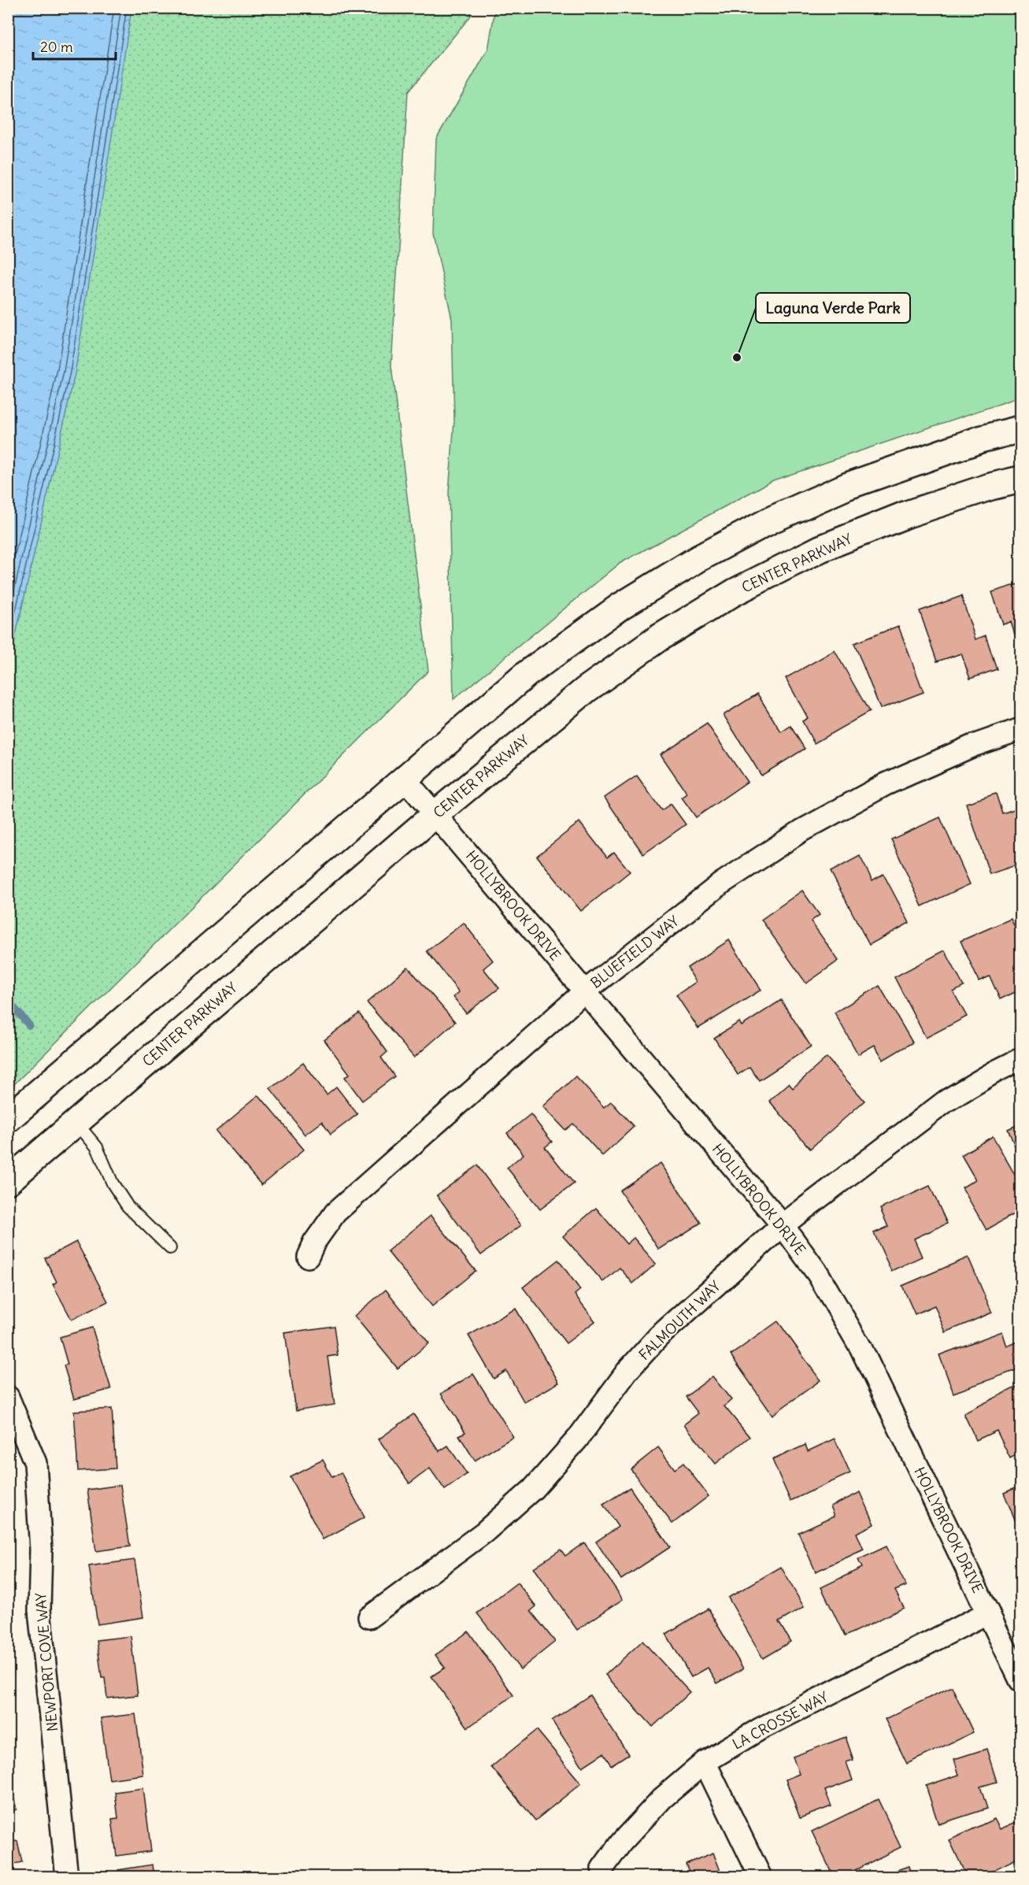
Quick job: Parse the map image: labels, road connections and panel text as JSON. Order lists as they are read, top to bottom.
{
  "streets": {
    "main road": ["CENTER PARKWAY"],
    "street": [
      "HOLLYBROOK DRIVE",
      "BLUEFIELD WAY",
      "FALMOUTH WAY",
      "NEWPORT COVE WAY",
      "LA CROSSE WAY"
    ]
  },
  "crossings": [
    ["CENTER PARKWAY", "HOLLYBROOK DRIVE"],
    ["HOLLYBROOK DRIVE", "BLUEFIELD WAY"],
    ["HOLLYBROOK DRIVE", "FALMOUTH WAY"],
    ["HOLLYBROOK DRIVE", "LA CROSSE WAY"]
  ],
  "places": ["Laguna Verde Park"],
  "scale_bar": "20 m"
}
